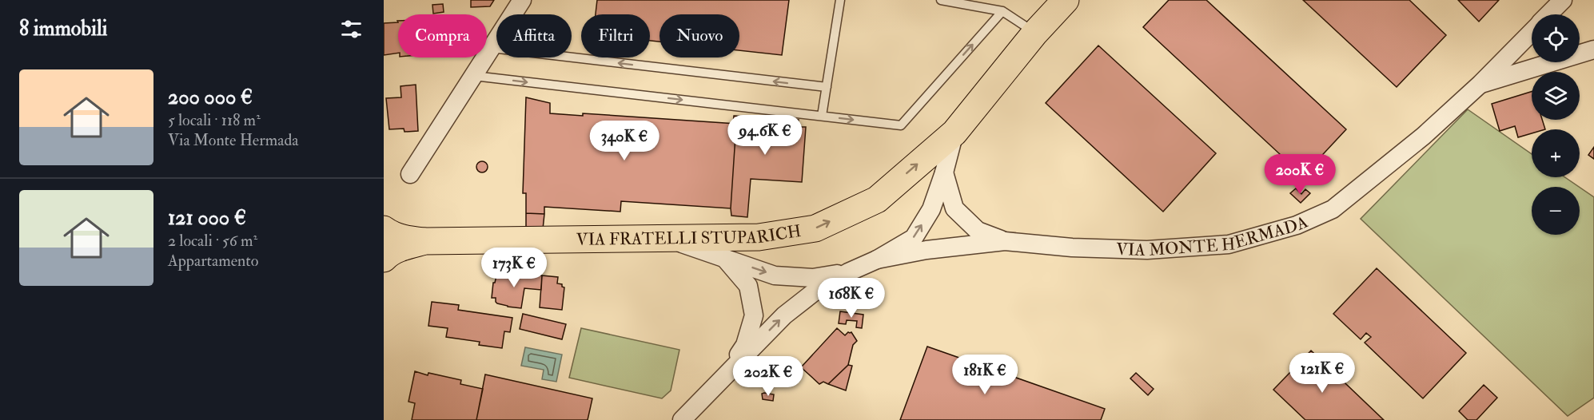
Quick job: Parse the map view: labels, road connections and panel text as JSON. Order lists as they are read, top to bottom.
{
  "streets": {
    "main road": ["VIA FRATELLI STUPARICH"],
    "street": ["VIA MONTE HERMADA"]
  },
  "one_way": ["VIA FRATELLI STUPARICH"],
  "page": {
    "heading": "8 immobili",
    "map_buttons": ["+", "−"],
    "chip": [
      "Compra",
      "Affitta",
      "Filtri",
      "Nuovo"
    ],
    "list": [
      {
        "name": "200 000 €",
        "note": "5 locali · 118 m² · Via Monte Hermada"
      },
      {
        "name": "121 000 €",
        "note": "2 locali · 56 m² · Appartamento"
      }
    ],
    "price": [
      "94.6K €",
      "340K €",
      "200K €",
      "173K €",
      "168K €",
      "121K €",
      "181K €",
      "202K €"
    ]
  }
}
